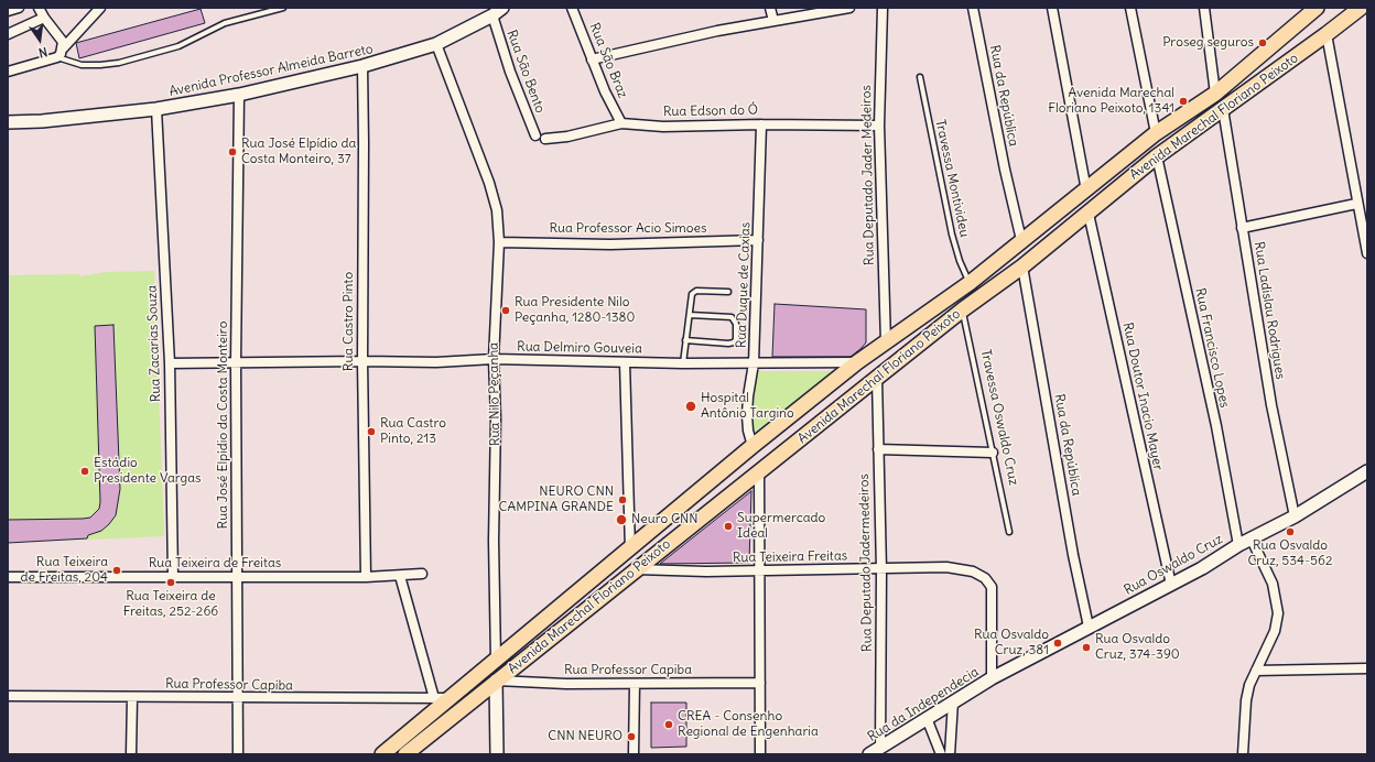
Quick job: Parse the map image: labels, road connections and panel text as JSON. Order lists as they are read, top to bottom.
{
  "streets": {
    "main road": ["Avenida Marechal Floriano Peixoto", "Rua Nilo Peçanha"],
    "street": [
      "Rua São Braz",
      "Avenida Professor Almeida Barreto",
      "Rua São Bento",
      "Rua da República",
      "Rua Edson do Ó",
      "Rua Deputado Jader Medeiros",
      "Rua Professor Acio Simoes",
      "Rua Duque de Caxias",
      "Rua Ladislau Rodrigues",
      "Rua Castro Pinto",
      "Rua Zacarias Souza",
      "Rua Delmiro Gouveia",
      "Rua Francisco Lopes",
      "Rua Doutor Inacio Mayer",
      "Rua José Elpídio da Costa Monteiro",
      "Rua Teixeira Freitas",
      "Rua Deputado Jadermedeiros",
      "Rua Teixeira de Freitas",
      "Rua Oswaldo Cruz",
      "Rua Professor Capiba",
      "Rua da Independecia"
    ],
    "lane": ["Travessa Montivideu", "Travessa Oswaldo Cruz"]
  },
  "crossings": [
    ["Rua São Braz", "Rua Edson do Ó"],
    ["Avenida Professor Almeida Barreto", "Rua São Bento"],
    ["Avenida Professor Almeida Barreto", "Rua Castro Pinto"],
    ["Avenida Professor Almeida Barreto", "Rua Zacarias Souza"],
    ["Avenida Professor Almeida Barreto", "Rua Nilo Peçanha"],
    ["Avenida Professor Almeida Barreto", "Rua José Elpídio da Costa Monteiro"],
    ["Rua da República", "Avenida Marechal Floriano Peixoto"],
    ["Rua da República", "Rua Oswaldo Cruz"],
    ["Rua Edson do Ó", "Rua Deputado Jader Medeiros"],
    ["Rua Edson do Ó", "Rua Duque de Caxias"],
    ["Avenida Marechal Floriano Peixoto", "Rua Deputado Jader Medeiros"],
    ["Avenida Marechal Floriano Peixoto", "Travessa Montivideu"],
    ["Avenida Marechal Floriano Peixoto", "Rua Duque de Caxias"],
    ["Avenida Marechal Floriano Peixoto", "Rua Ladislau Rodrigues"],
    ["Avenida Marechal Floriano Peixoto", "Rua Delmiro Gouveia"],
    ["Avenida Marechal Floriano Peixoto", "Rua Francisco Lopes"],
    ["Avenida Marechal Floriano Peixoto", "Rua Nilo Peçanha"],
    ["Avenida Marechal Floriano Peixoto", "Rua Doutor Inacio Mayer"],
    ["Avenida Marechal Floriano Peixoto", "Travessa Oswaldo Cruz"],
    ["Avenida Marechal Floriano Peixoto", "Rua Teixeira Freitas"],
    ["Avenida Marechal Floriano Peixoto", "Rua Deputado Jadermedeiros"],
    ["Avenida Marechal Floriano Peixoto", "Rua Professor Capiba"],
    ["Rua Professor Acio Simoes", "Rua Duque de Caxias"],
    ["Rua Professor Acio Simoes", "Rua Nilo Peçanha"],
    ["Rua Duque de Caxias", "Rua Delmiro Gouveia"],
    ["Rua Ladislau Rodrigues", "Rua Oswaldo Cruz"],
    ["Rua Castro Pinto", "Rua Delmiro Gouveia"],
    ["Rua Castro Pinto", "Rua Teixeira de Freitas"],
    ["Rua Zacarias Souza", "Rua Delmiro Gouveia"],
    ["Rua Zacarias Souza", "Rua Teixeira de Freitas"],
    ["Rua Delmiro Gouveia", "Rua Nilo Peçanha"],
    ["Rua Delmiro Gouveia", "Rua José Elpídio da Costa Monteiro"],
    ["Rua Francisco Lopes", "Rua Oswaldo Cruz"],
    ["Rua Nilo Peçanha", "Rua Professor Capiba"],
    ["Rua Doutor Inacio Mayer", "Rua Oswaldo Cruz"],
    ["Rua José Elpídio da Costa Monteiro", "Rua Teixeira de Freitas"],
    ["Rua José Elpídio da Costa Monteiro", "Rua Professor Capiba"],
    ["Rua Teixeira Freitas", "Rua Deputado Jadermedeiros"],
    ["Rua Teixeira Freitas", "Rua Oswaldo Cruz"],
    ["Rua Teixeira Freitas", "Rua da Independecia"],
    ["Rua Deputado Jadermedeiros", "Rua da Independecia"],
    ["Rua Oswaldo Cruz", "Rua da Independecia"]
  ],
  "places": [
    "Proseg seguros",
    "Avenida Marechal Floriano Peixoto, 1341",
    "Rua José Elpídio da Costa Monteiro, 37",
    "Rua Presidente Nilo Peçanha, 1280-1380",
    "Hospital Antônio Targino",
    "Rua Castro Pinto, 213",
    "Estádio Presidente Vargas",
    "NEURO CNN CAMPINA GRANDE",
    "Neuro CNN",
    "Supermercado Ideal",
    "Rua Osvaldo Cruz, 534-562",
    "Rua Teixeira de Freitas, 204",
    "Rua Teixeira de Freitas, 252-266",
    "Rua Osvaldo Cruz, 381",
    "Rua Osvaldo Cruz, 374-390",
    "CREA - Consenho Regional de Engenharia",
    "CNN NEURO"
  ],
  "north": "bottom"
}
